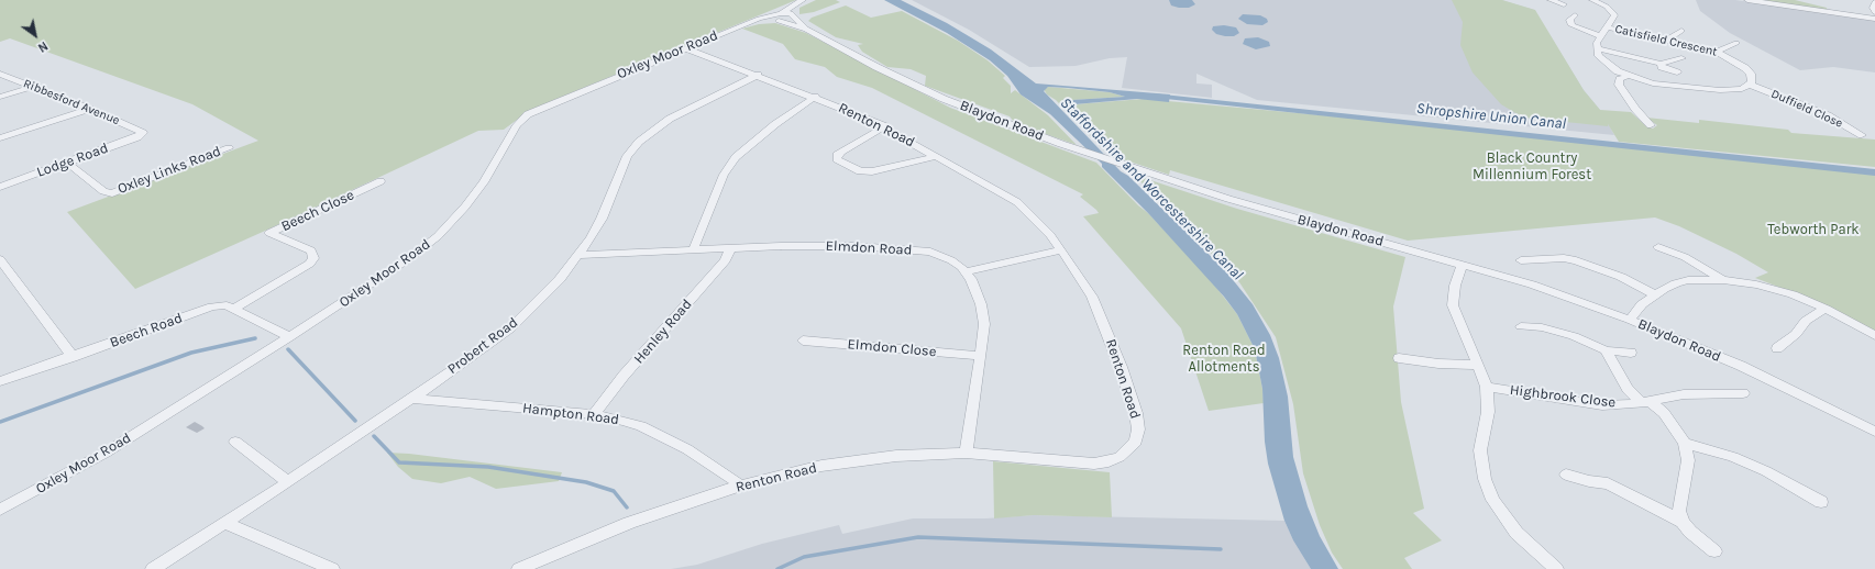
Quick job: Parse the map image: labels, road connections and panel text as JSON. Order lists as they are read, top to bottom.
{
  "streets": {
    "street": [
      "Catisfield Crescent",
      "Oxley Moor Road",
      "Ribbesford Avenue",
      "Duffield Close",
      "Blaydon Road",
      "Renton Road",
      "Lodge Road",
      "Oxley Links Road",
      "Beech Close",
      "Elmdon Road",
      "Beech Road",
      "Henley Road",
      "Probert Road",
      "Elmdon Close",
      "Highbrook Close",
      "Hampton Road"
    ]
  },
  "crossings": [
    ["Catisfield Crescent", "Duffield Close"],
    ["Oxley Moor Road", "Blaydon Road"],
    ["Oxley Moor Road", "Renton Road"],
    ["Oxley Moor Road", "Beech Road"],
    ["Ribbesford Avenue", "Lodge Road"],
    ["Renton Road", "Elmdon Road"],
    ["Renton Road", "Probert Road"],
    ["Renton Road", "Hampton Road"],
    ["Lodge Road", "Oxley Links Road"],
    ["Beech Close", "Beech Road"],
    ["Elmdon Road", "Henley Road"],
    ["Elmdon Road", "Probert Road"],
    ["Elmdon Road", "Elmdon Close"],
    ["Henley Road", "Hampton Road"],
    ["Probert Road", "Hampton Road"]
  ],
  "water": ["Shropshire Union Canal", "Staffordshire and Worcestershire Canal"],
  "parks": ["Black Country Millennium Forest", "Tebworth Park", "Renton Road Allotments"],
  "north": "bottom right"
}
